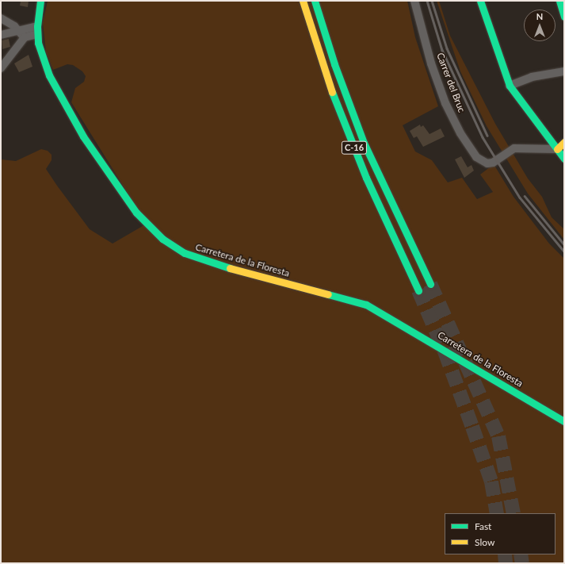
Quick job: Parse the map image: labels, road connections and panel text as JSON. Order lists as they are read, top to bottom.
{
  "streets": {
    "main road": ["C-16", "Carretera de la Floresta"],
    "street": ["Carrer del Bruc"]
  },
  "legend": ["Fast", "Slow"],
  "north": "top"
}
